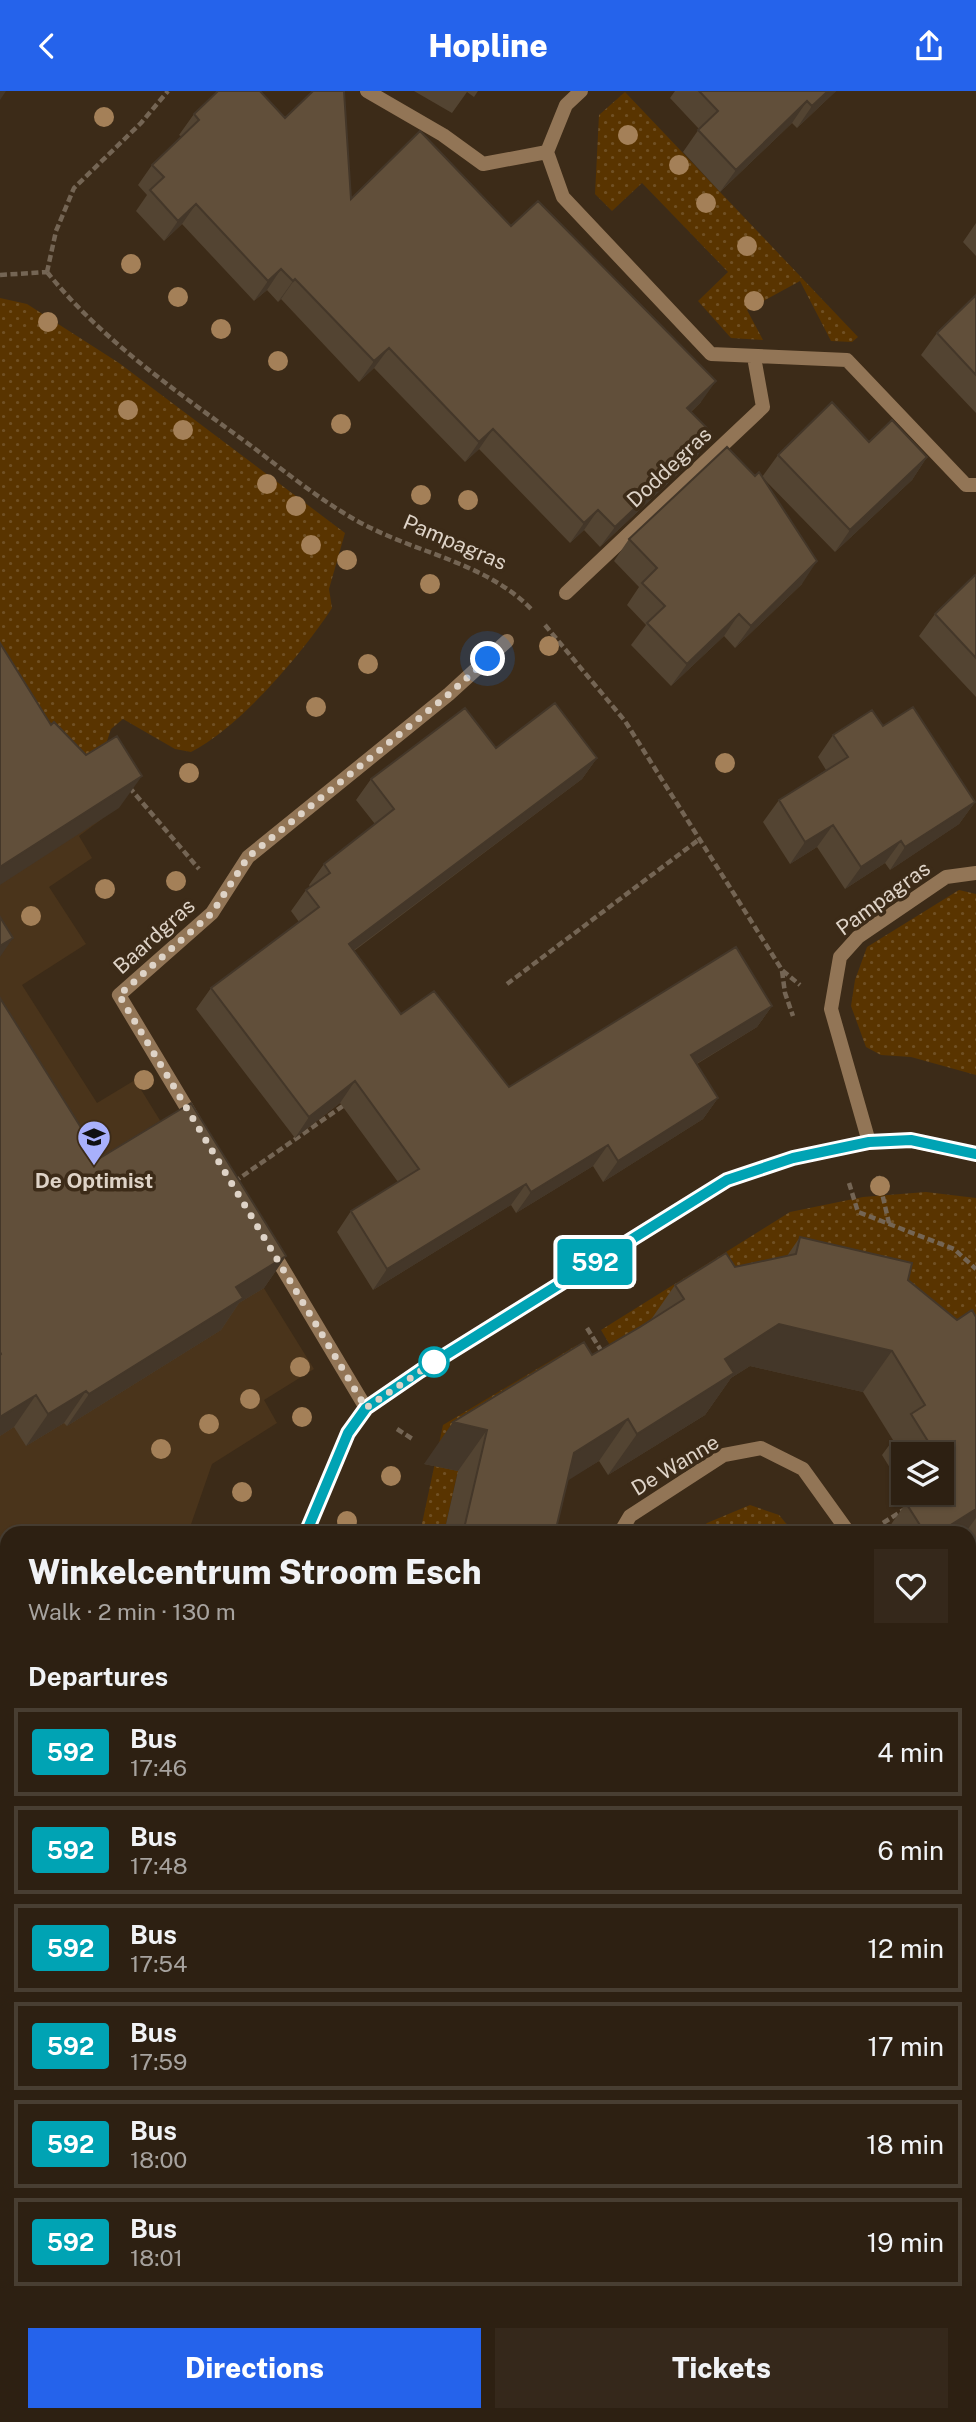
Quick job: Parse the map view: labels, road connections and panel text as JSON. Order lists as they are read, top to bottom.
{
  "streets": {
    "street": [
      "Doddegras",
      "Pampagras",
      "Baardgras",
      "De Wanne"
    ]
  },
  "places": {
    "school or university": ["De Optimist"]
  },
  "lines": ["bus line 592"],
  "page": {
    "header": "Hopline",
    "on_map": "592",
    "heading": [
      ["Winkelcentrum Stroom Esch", "Walk · 2 min · 130 m"],
      "Departures"
    ],
    "list": [
      {
        "mark": "592",
        "name": "Bus",
        "note": "17:46",
        "value": "4 min"
      },
      {
        "mark": "592",
        "name": "Bus",
        "note": "17:48",
        "value": "6 min"
      },
      {
        "mark": "592",
        "name": "Bus",
        "note": "17:54",
        "value": "12 min"
      },
      {
        "mark": "592",
        "name": "Bus",
        "note": "17:59",
        "value": "17 min"
      },
      {
        "mark": "592",
        "name": "Bus",
        "note": "18:00",
        "value": "18 min"
      },
      {
        "mark": "592",
        "name": "Bus",
        "note": "18:01",
        "value": "19 min"
      }
    ],
    "buttons": ["Directions", "Tickets"]
  }
}
